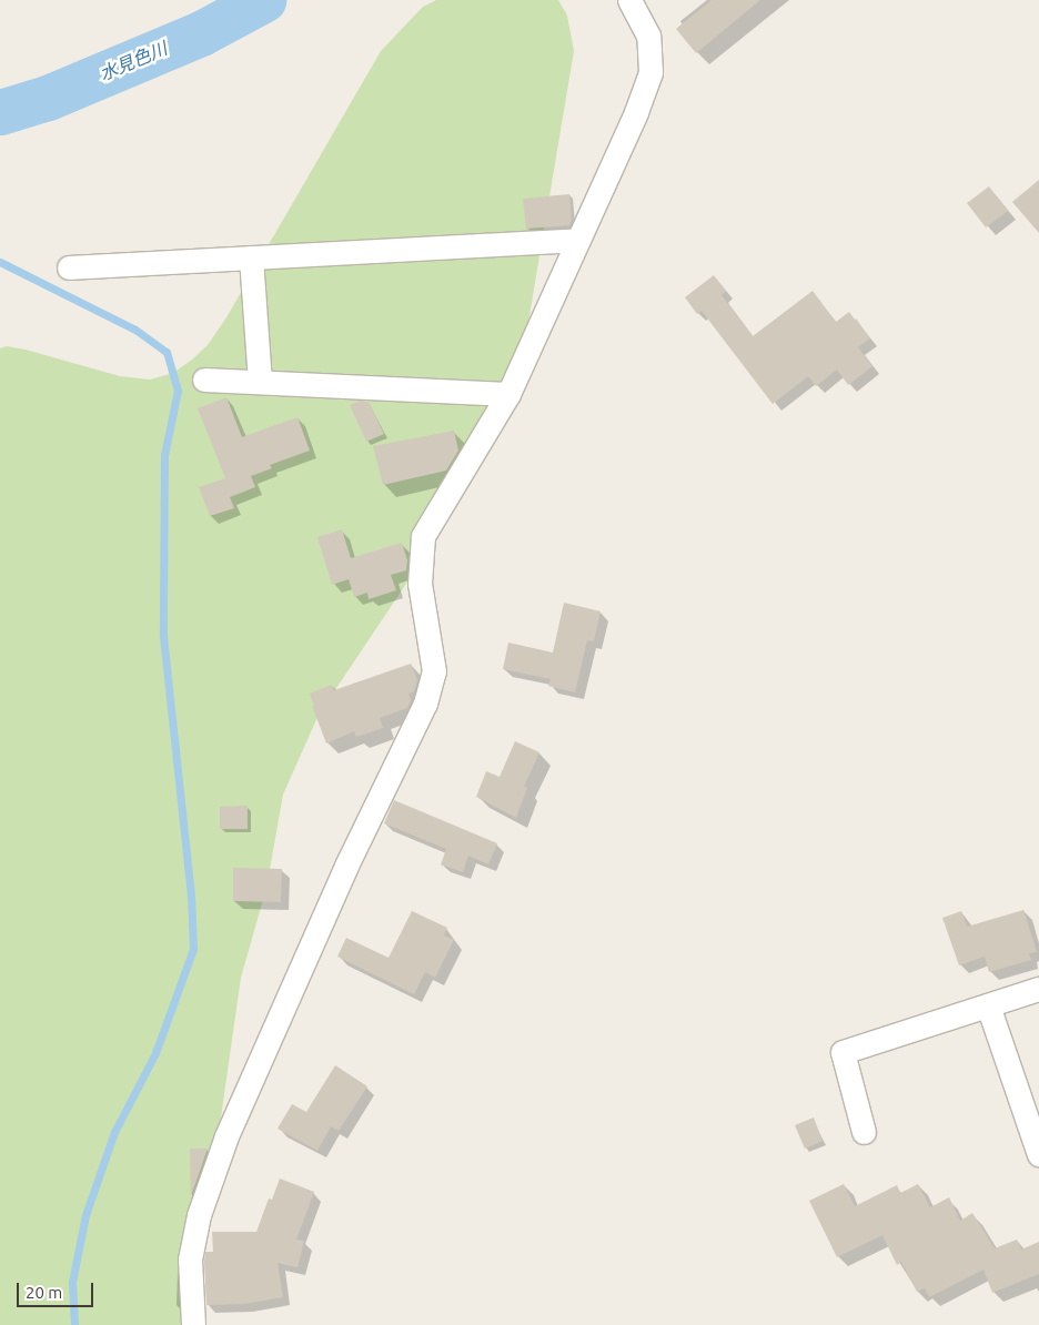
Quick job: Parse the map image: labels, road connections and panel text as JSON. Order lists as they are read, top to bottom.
{
  "water": ["水見色川"],
  "scale_bar": "20 m"
}
